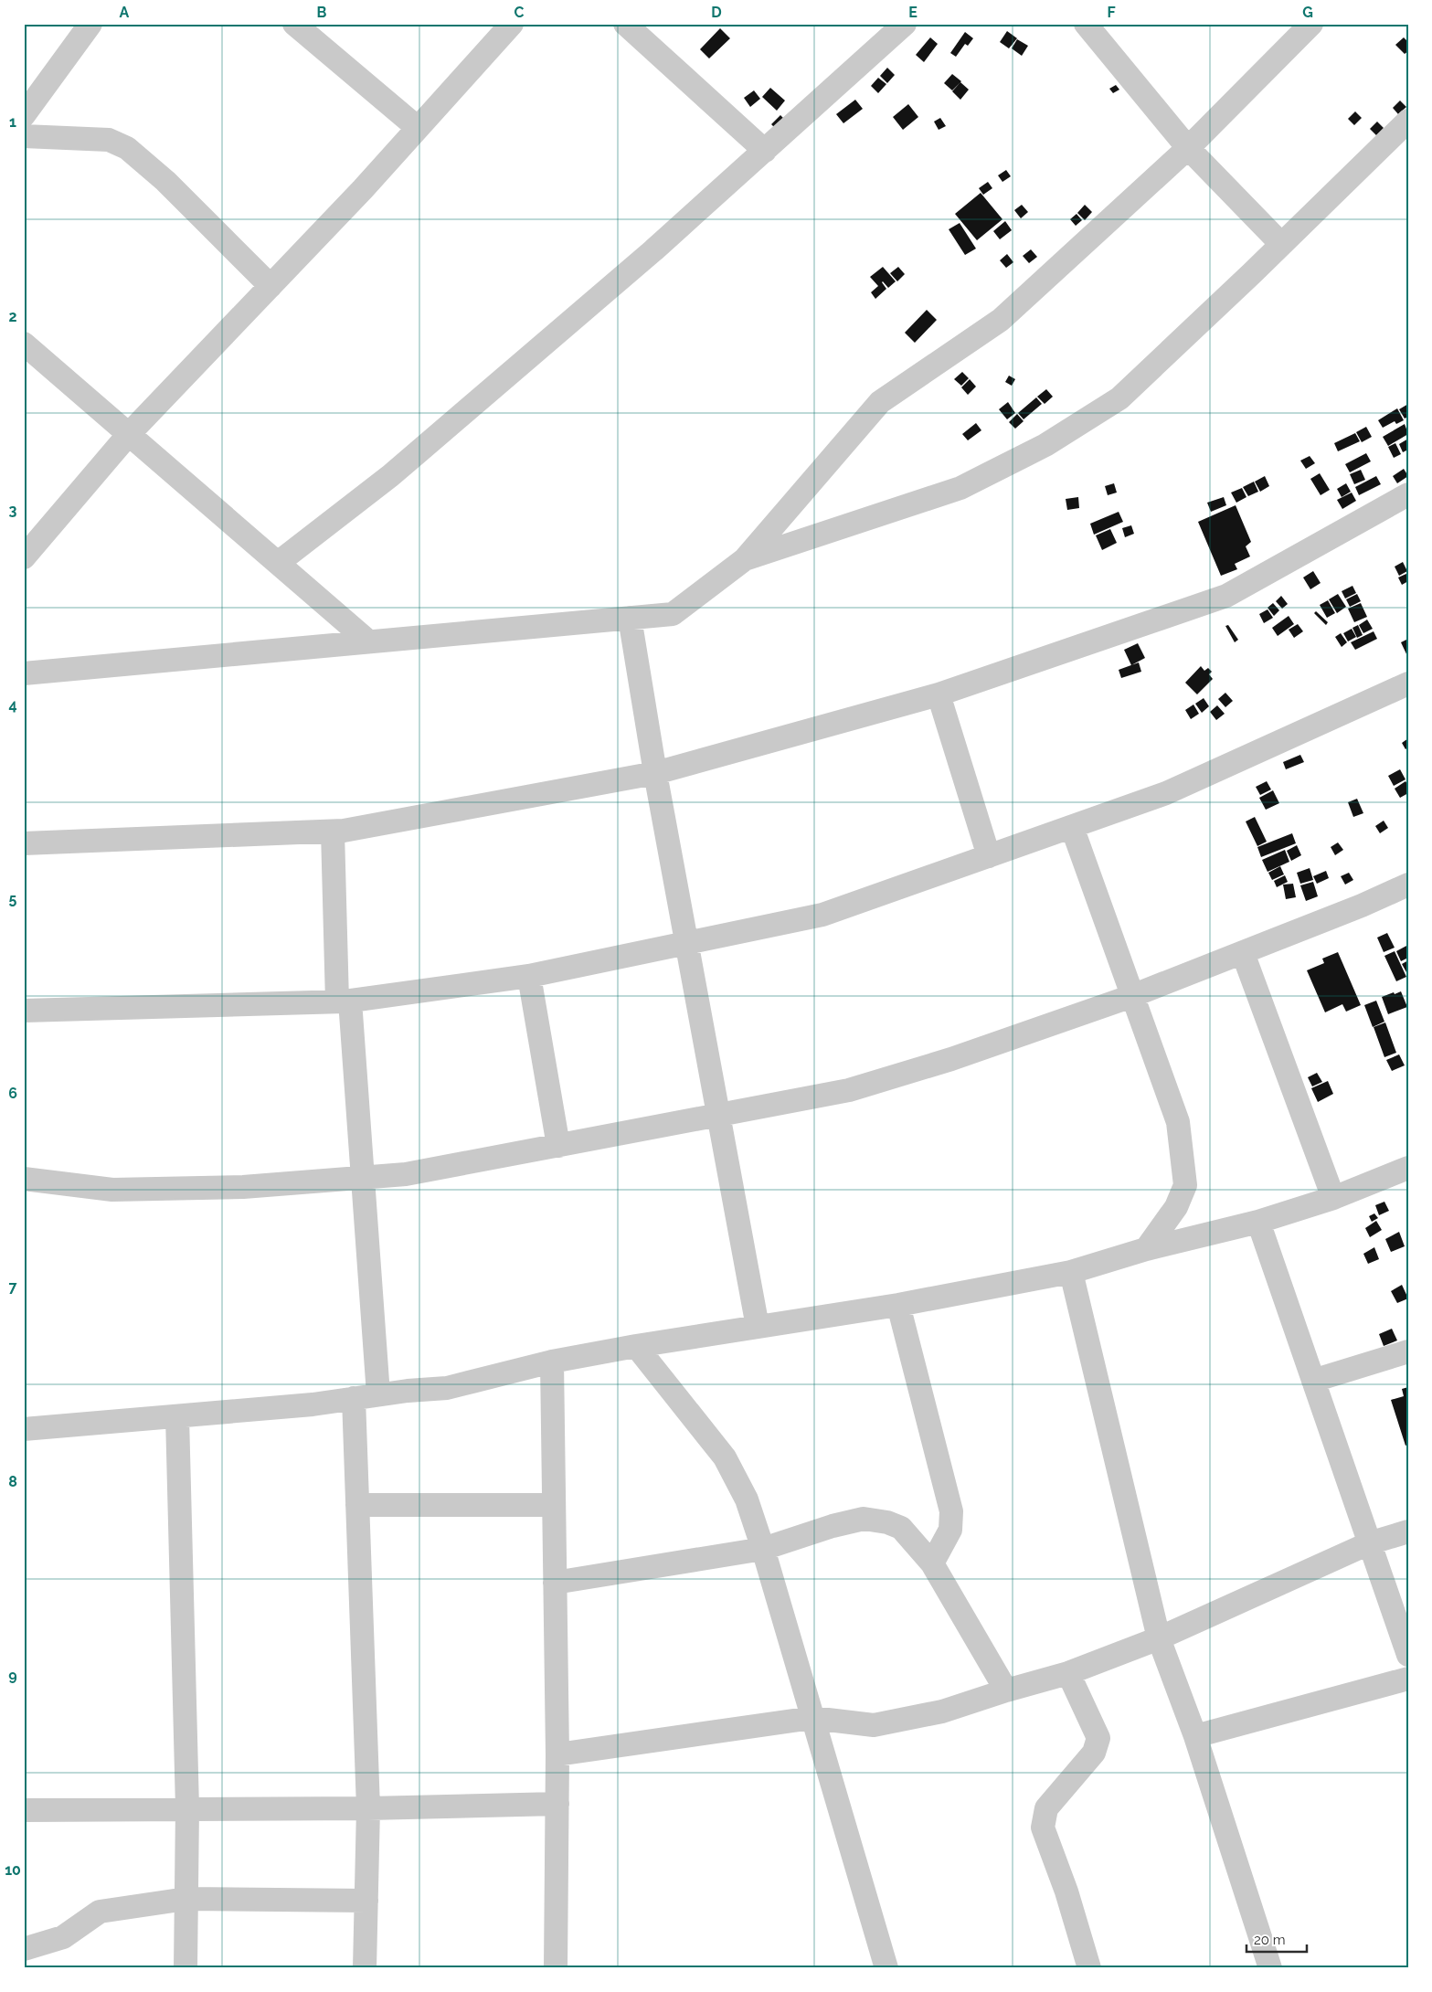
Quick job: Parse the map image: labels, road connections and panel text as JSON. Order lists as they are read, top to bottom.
{
  "scale_bar": "20 m",
  "grid": {
    "columns": [
      "A",
      "B",
      "C",
      "D",
      "E",
      "F",
      "G"
    ],
    "rows": [
      "1",
      "2",
      "3",
      "4",
      "5",
      "6",
      "7",
      "8",
      "9",
      "10"
    ]
  }
}
